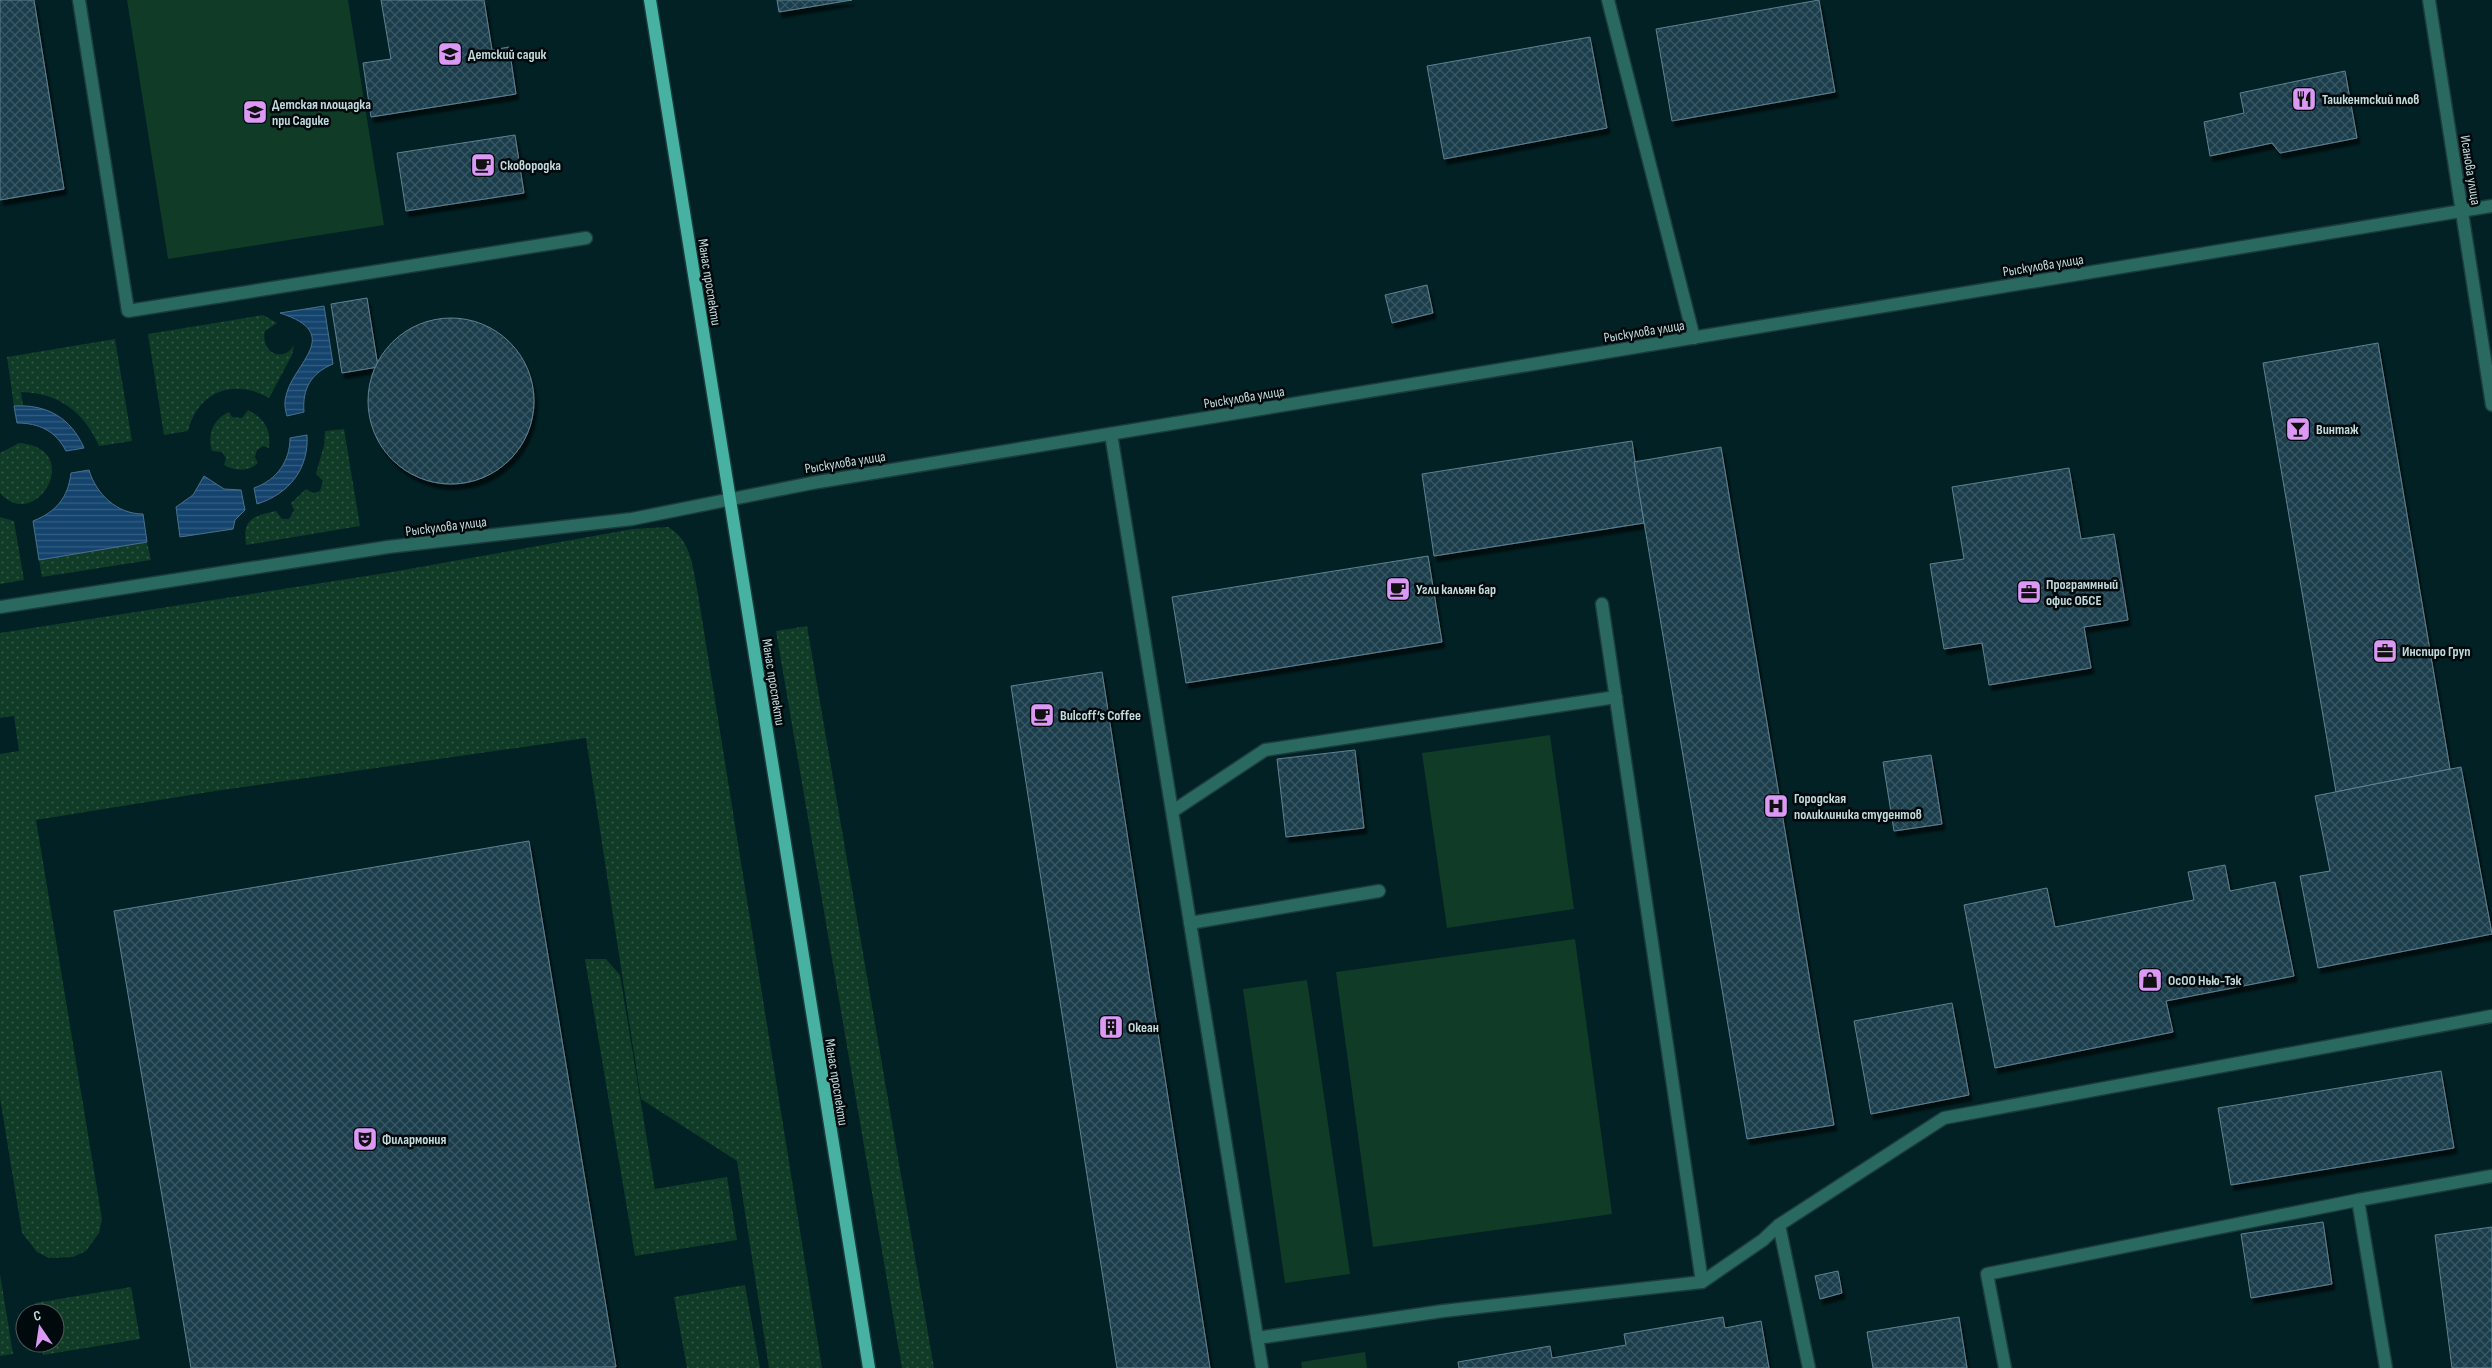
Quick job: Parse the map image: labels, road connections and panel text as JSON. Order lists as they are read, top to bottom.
{
  "streets": {
    "main road": ["Манас проспекти"],
    "street": ["Исанова улица", "Рыскулова улица"]
  },
  "crossings": [
    ["Исанова улица", "Рыскулова улица"],
    ["Рыскулова улица", "Манас проспекти"]
  ],
  "places": {
    "school or university": ["Детский садик", "Детская площадка при Садике"],
    "restaurant": ["Ташкентский плов"],
    "cafe": ["Сковородка", "Угли кальян бар", "Bulcoff‘s Coffee"],
    "bar": ["Винтаж"],
    "office": ["Программный офис ОБСЕ", "Инспиро Груп"],
    "hospital": ["Городская поликлиника студентов"],
    "shop": ["ОсОО Нью-Тэк"],
    "building": ["Океан"],
    "theatre": ["Филармония"]
  },
  "north": "top"
}
